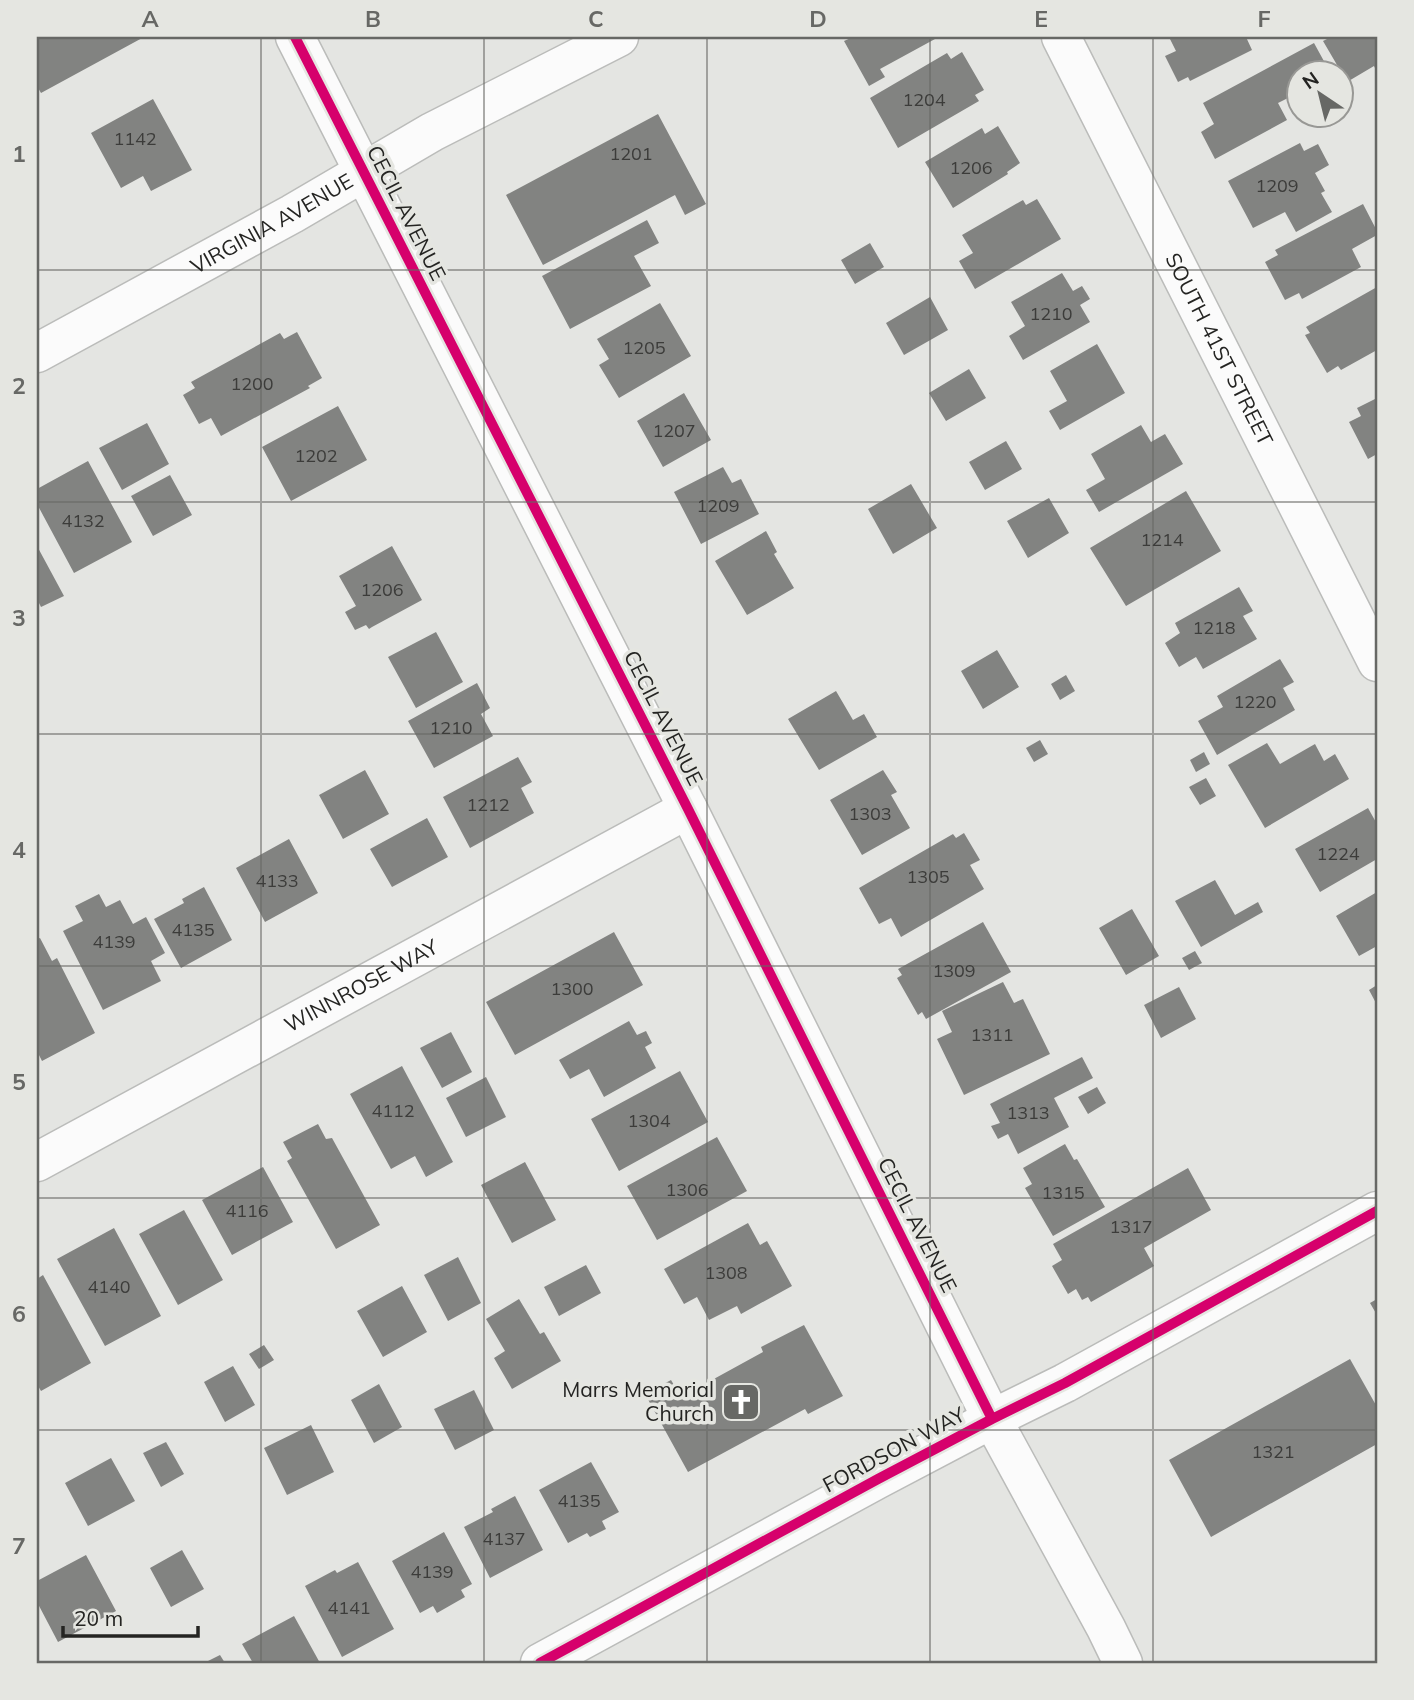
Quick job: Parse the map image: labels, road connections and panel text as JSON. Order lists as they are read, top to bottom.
{
  "streets": {
    "street": [
      "CECIL AVENUE",
      "VIRGINIA AVENUE",
      "SOUTH 41ST STREET",
      "WINNROSE WAY",
      "FORDSON WAY"
    ]
  },
  "crossings": [
    ["CECIL AVENUE", "VIRGINIA AVENUE"],
    ["CECIL AVENUE", "WINNROSE WAY"],
    ["CECIL AVENUE", "FORDSON WAY"]
  ],
  "places": {
    "church": ["Marrs Memorial Church"]
  },
  "house_numbers": [
    "1204",
    "1142",
    "1201",
    "1206",
    "1209",
    "1210",
    "1205",
    "1200",
    "1207",
    "1202",
    "1209",
    "4132",
    "1214",
    "1206",
    "1218",
    "1220",
    "1210",
    "1212",
    "1303",
    "1224",
    "1305",
    "4133",
    "4135",
    "4139",
    "1309",
    "1300",
    "1311",
    "4112",
    "1313",
    "1304",
    "1306",
    "1315",
    "4116",
    "1317",
    "1308",
    "4140",
    "1321",
    "4135",
    "4137",
    "4139",
    "4141"
  ],
  "scale_bar": "20 m",
  "north": "top left",
  "grid": {
    "columns": [
      "A",
      "B",
      "C",
      "D",
      "E",
      "F"
    ],
    "rows": [
      "1",
      "2",
      "3",
      "4",
      "5",
      "6",
      "7"
    ]
  }
}
